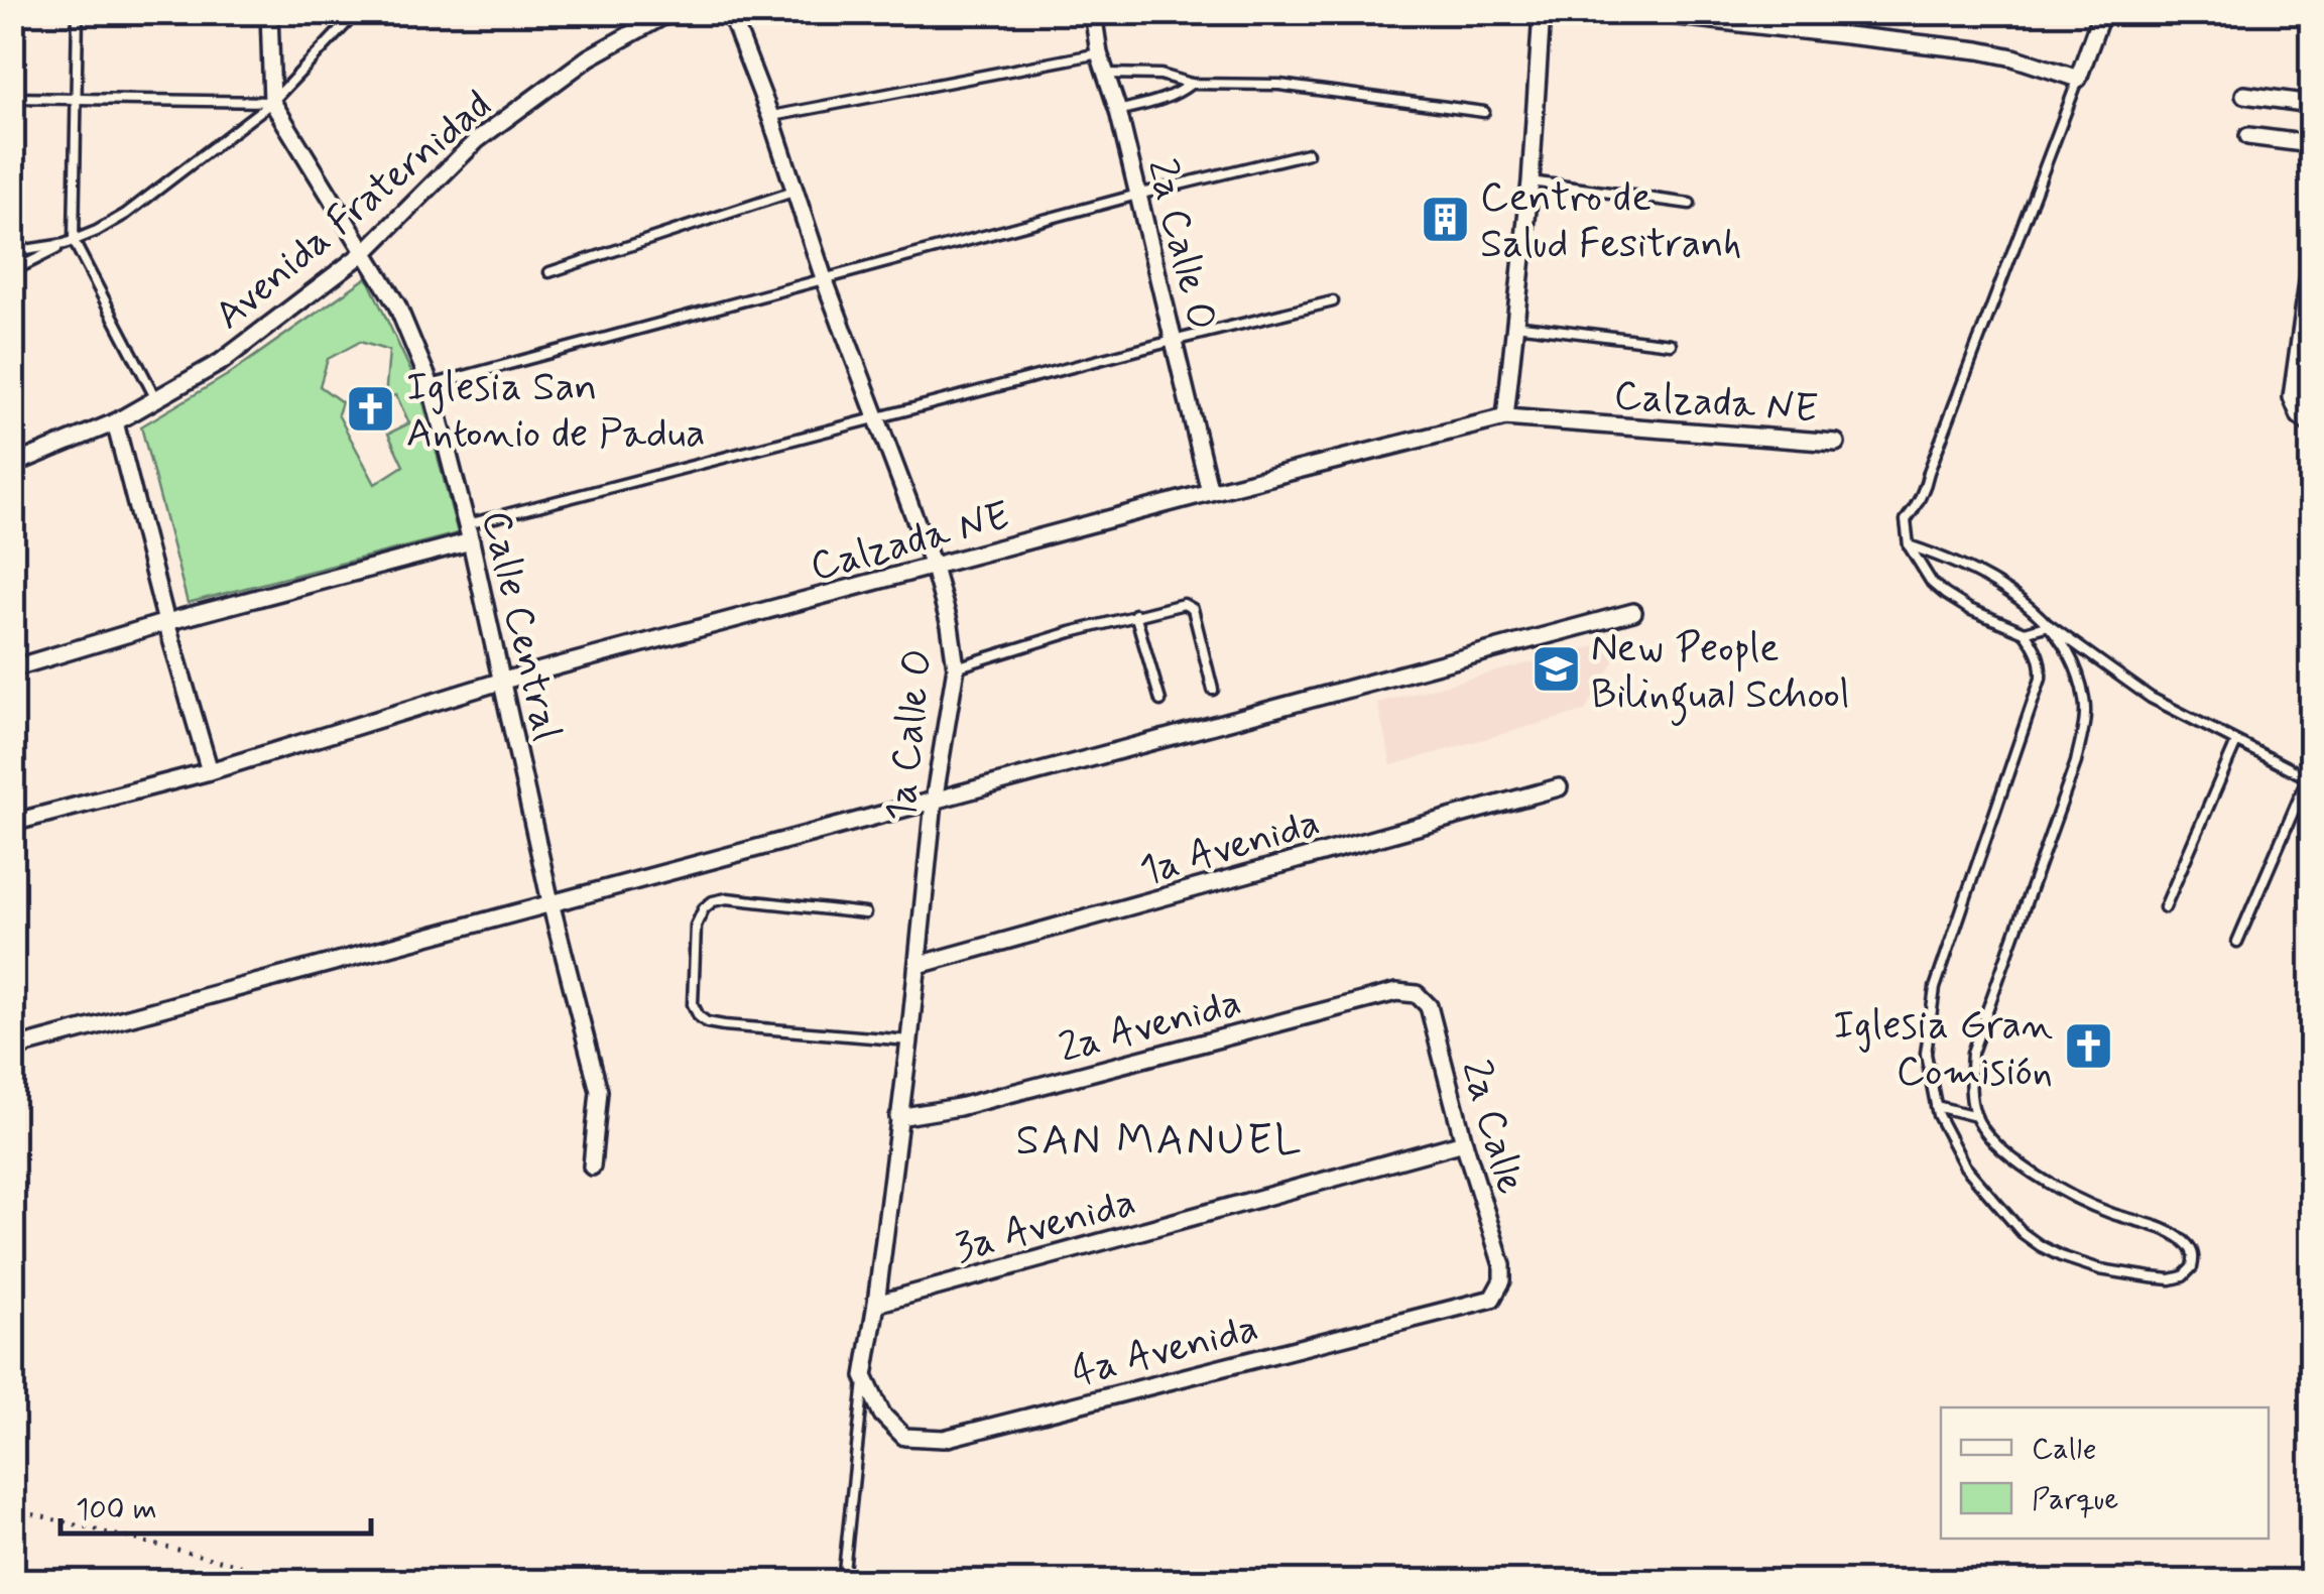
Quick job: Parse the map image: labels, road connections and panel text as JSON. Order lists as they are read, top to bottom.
{
  "streets": {
    "street": [
      "Avenida Fraternidad",
      "2a Calle O",
      "Calzada NE",
      "Calle Central",
      "1a Calle O",
      "1a Avenida",
      "2a Avenida",
      "2a Calle",
      "3a Avenida",
      "4a Avenida"
    ]
  },
  "crossings": [
    ["Avenida Fraternidad", "Calle Central"],
    ["2a Calle O", "Calzada NE"],
    ["Calzada NE", "Calle Central"],
    ["Calzada NE", "1a Calle O"],
    ["1a Calle O", "1a Avenida"],
    ["1a Calle O", "2a Avenida"],
    ["1a Calle O", "3a Avenida"],
    ["1a Calle O", "4a Avenida"],
    ["2a Avenida", "2a Calle"],
    ["2a Calle", "3a Avenida"],
    ["2a Calle", "4a Avenida"]
  ],
  "districts": ["SAN MANUEL"],
  "places": {
    "building": ["Centro de Salud Fesitranh"],
    "church": ["Iglesia San Antonio de Padua", "Iglesia Gran Comisión"],
    "school or university": ["New People Bilingual School"]
  },
  "legend": ["Calle", "Parque"],
  "scale_bar": "100 m"
}
